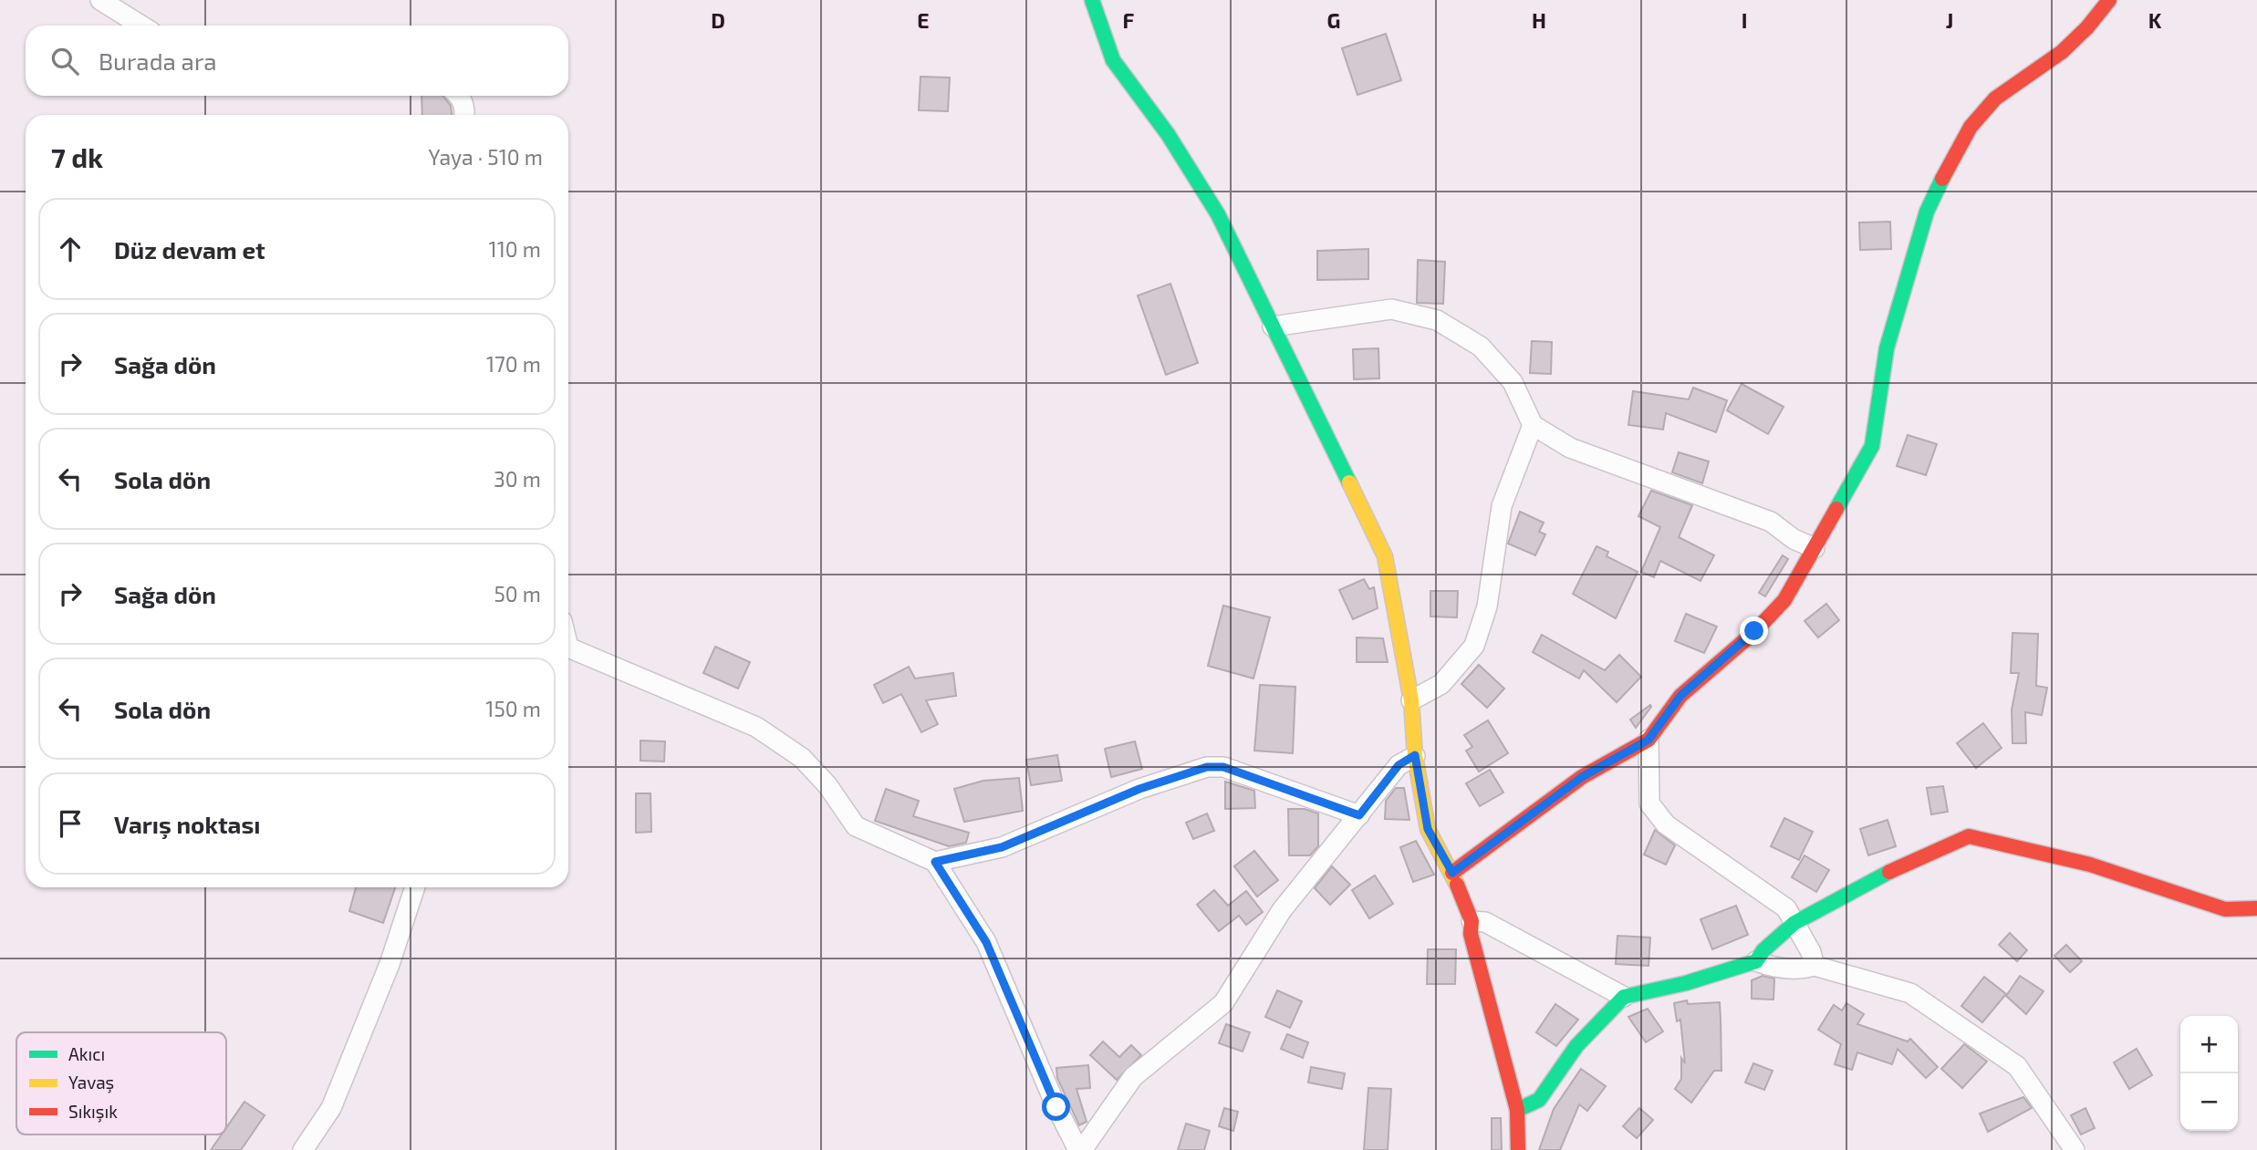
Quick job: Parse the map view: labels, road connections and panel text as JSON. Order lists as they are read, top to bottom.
{
  "legend": ["Akıcı", "Yavaş", "Sıkışık"],
  "page": {
    "search": "Burada ara",
    "heading": ["7 dk", "Yaya · 510 m"],
    "list": [
      ["Düz devam et", "110 m"],
      ["Sağa dön", "170 m"],
      ["Sola dön", "30 m"],
      ["Sağa dön", "50 m"],
      ["Sola dön", "150 m"],
      "Varış noktası"
    ],
    "map_buttons": ["+", "−"]
  },
  "grid": {
    "columns": [
      "D",
      "E",
      "F",
      "G",
      "H",
      "I",
      "J",
      "K"
    ]
  }
}
